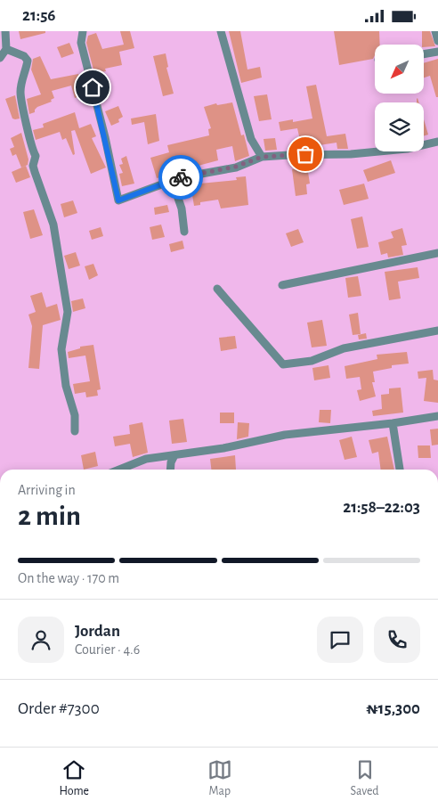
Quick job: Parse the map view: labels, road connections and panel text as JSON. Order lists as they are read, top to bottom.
{
  "north": "bottom left",
  "page": {
    "status": "21:56",
    "heading": ["2 min", "Arriving in", "21:58–22:03"],
    "panel": [
      "Jordan",
      "Courier · 4.6",
      "Order #7300",
      "₦15,300"
    ],
    "bar": "On the way · 170 m",
    "tabs": ["Home", "Map", "Saved"]
  }
}
